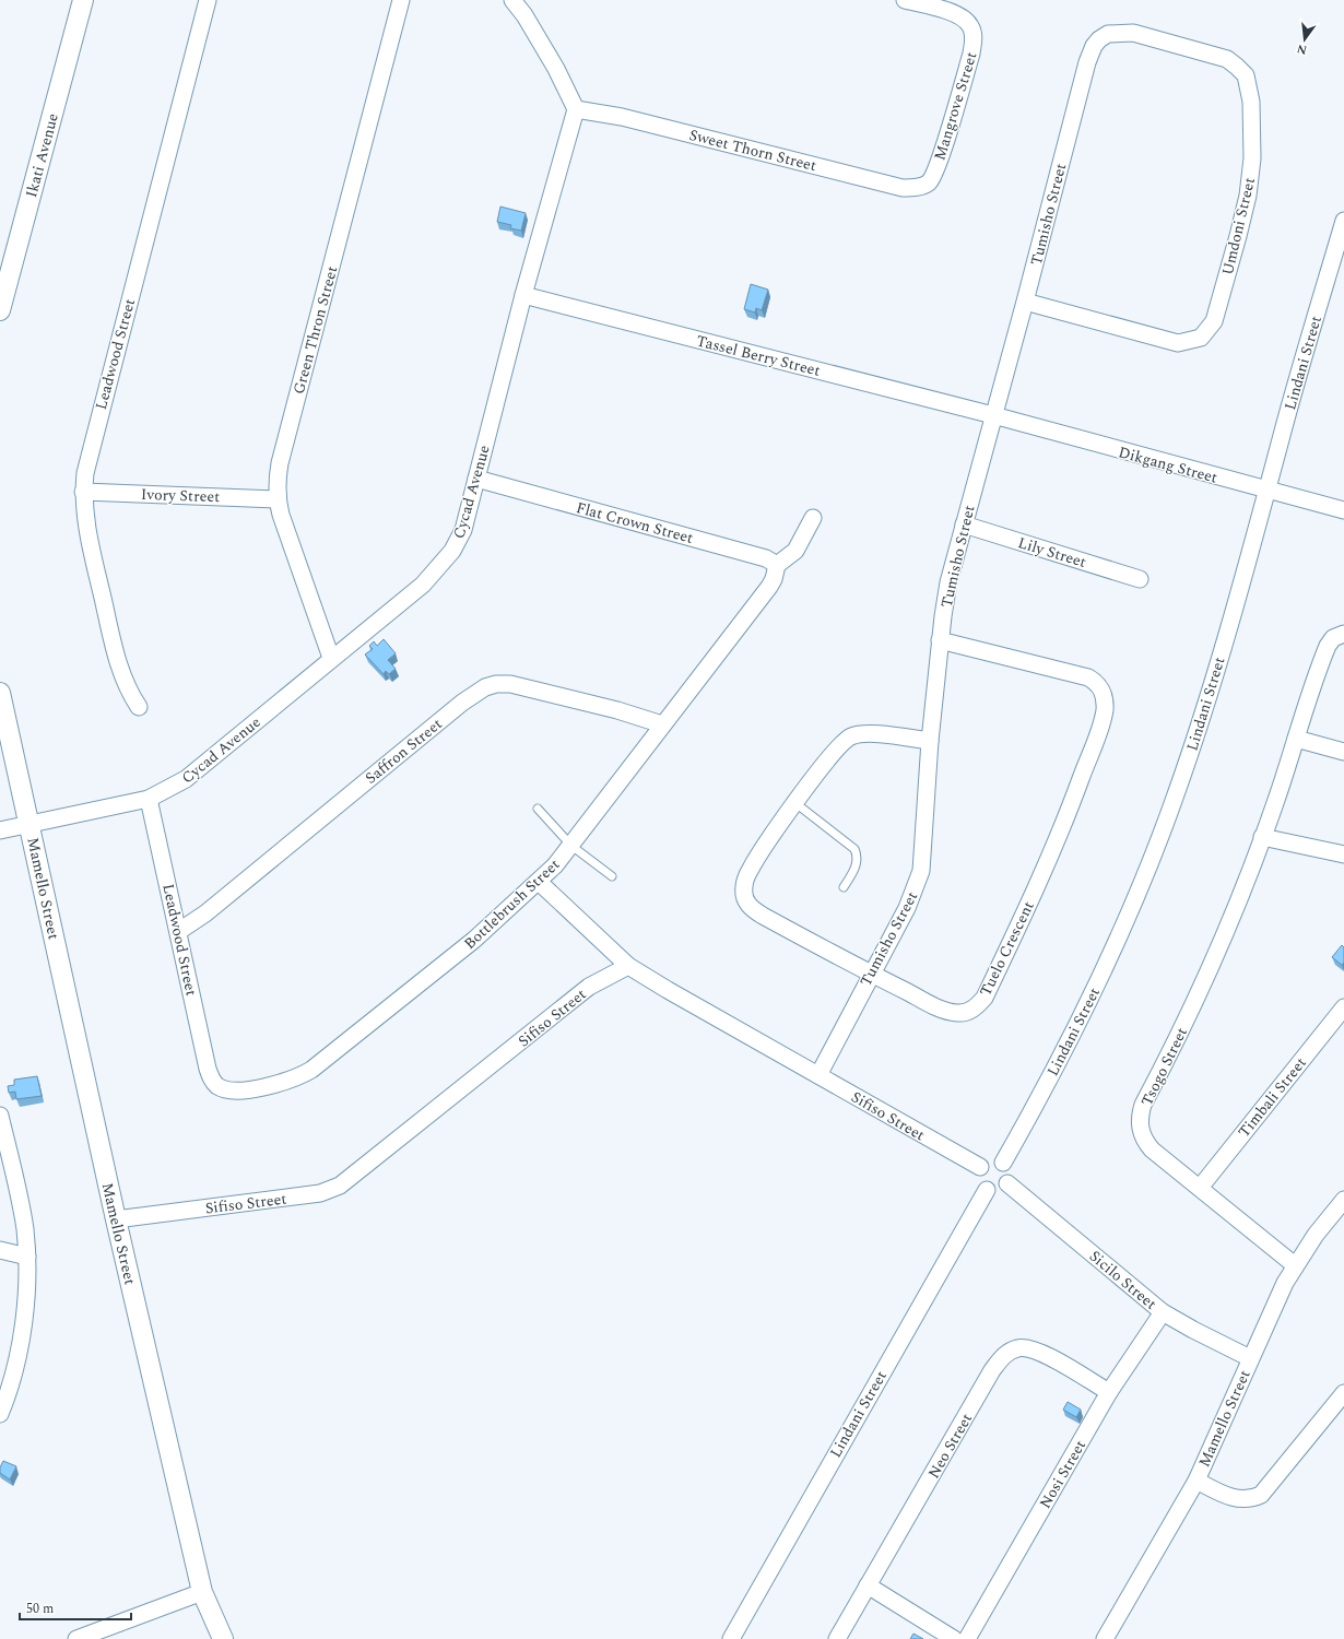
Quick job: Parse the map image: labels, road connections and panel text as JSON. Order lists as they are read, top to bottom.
{
  "streets": {
    "street": [
      "Mangrove Street",
      "Sweet Thorn Street",
      "Ikati Avenue",
      "Tumisho Street",
      "Umdoni Street",
      "Green Thron Street",
      "Leadwood Street",
      "Tassel Berry Street",
      "Lindani Street",
      "Dikgang Street",
      "Cycad Avenue",
      "Ivory Street",
      "Flat Crown Street",
      "Lily Street",
      "Saffron Street",
      "Mamello Street",
      "Bottlebrush Street",
      "Tuelo Crescent",
      "Sifiso Street",
      "Tsogo Street",
      "Timbali Street",
      "Sicilo Street",
      "Neo Street",
      "Nosi Street"
    ]
  },
  "crossings": [
    ["Mangrove Street", "Sweet Thorn Street"],
    ["Sweet Thorn Street", "Cycad Avenue"],
    ["Tumisho Street", "Umdoni Street"],
    ["Tumisho Street", "Tassel Berry Street"],
    ["Tumisho Street", "Dikgang Street"],
    ["Tumisho Street", "Lily Street"],
    ["Tumisho Street", "Tuelo Crescent"],
    ["Tumisho Street", "Sifiso Street"],
    ["Green Thron Street", "Cycad Avenue"],
    ["Green Thron Street", "Ivory Street"],
    ["Leadwood Street", "Cycad Avenue"],
    ["Leadwood Street", "Ivory Street"],
    ["Leadwood Street", "Saffron Street"],
    ["Leadwood Street", "Bottlebrush Street"],
    ["Tassel Berry Street", "Dikgang Street"],
    ["Tassel Berry Street", "Cycad Avenue"],
    ["Lindani Street", "Dikgang Street"],
    ["Lindani Street", "Sifiso Street"],
    ["Lindani Street", "Sicilo Street"],
    ["Cycad Avenue", "Flat Crown Street"],
    ["Cycad Avenue", "Mamello Street"],
    ["Flat Crown Street", "Bottlebrush Street"],
    ["Saffron Street", "Bottlebrush Street"],
    ["Mamello Street", "Sifiso Street"],
    ["Mamello Street", "Tsogo Street"],
    ["Mamello Street", "Sicilo Street"],
    ["Sifiso Street", "Sicilo Street"],
    ["Tsogo Street", "Timbali Street"],
    ["Sicilo Street", "Nosi Street"],
    ["Neo Street", "Nosi Street"]
  ],
  "scale_bar": "50 m",
  "north": "bottom"
}
